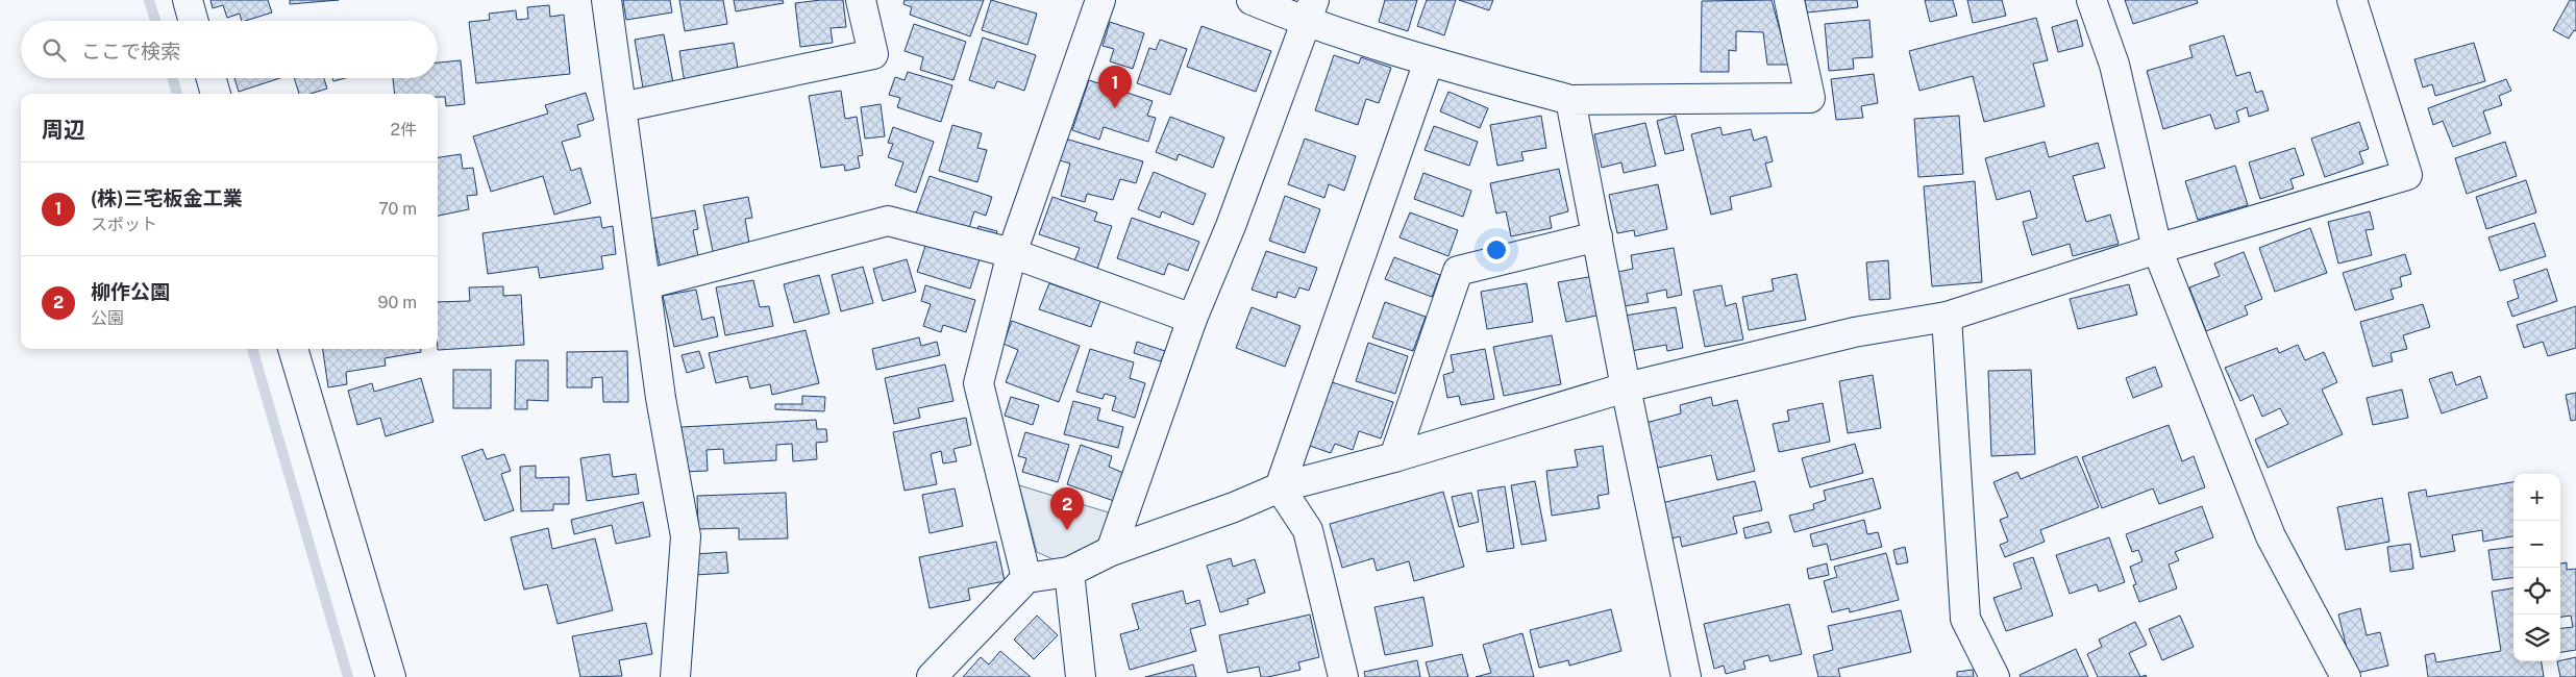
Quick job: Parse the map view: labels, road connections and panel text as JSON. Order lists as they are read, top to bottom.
{
  "page": {
    "search": "ここで検索",
    "pins": ["1", "2"],
    "heading": ["周辺", "2件"],
    "list": [
      {
        "mark": "1",
        "name": "(株)三宅板金工業",
        "note": "スポット",
        "value": "70 m"
      },
      {
        "mark": "2",
        "name": "柳作公園",
        "note": "公園",
        "value": "90 m"
      }
    ],
    "map_buttons": ["+", "−"]
  }
}
